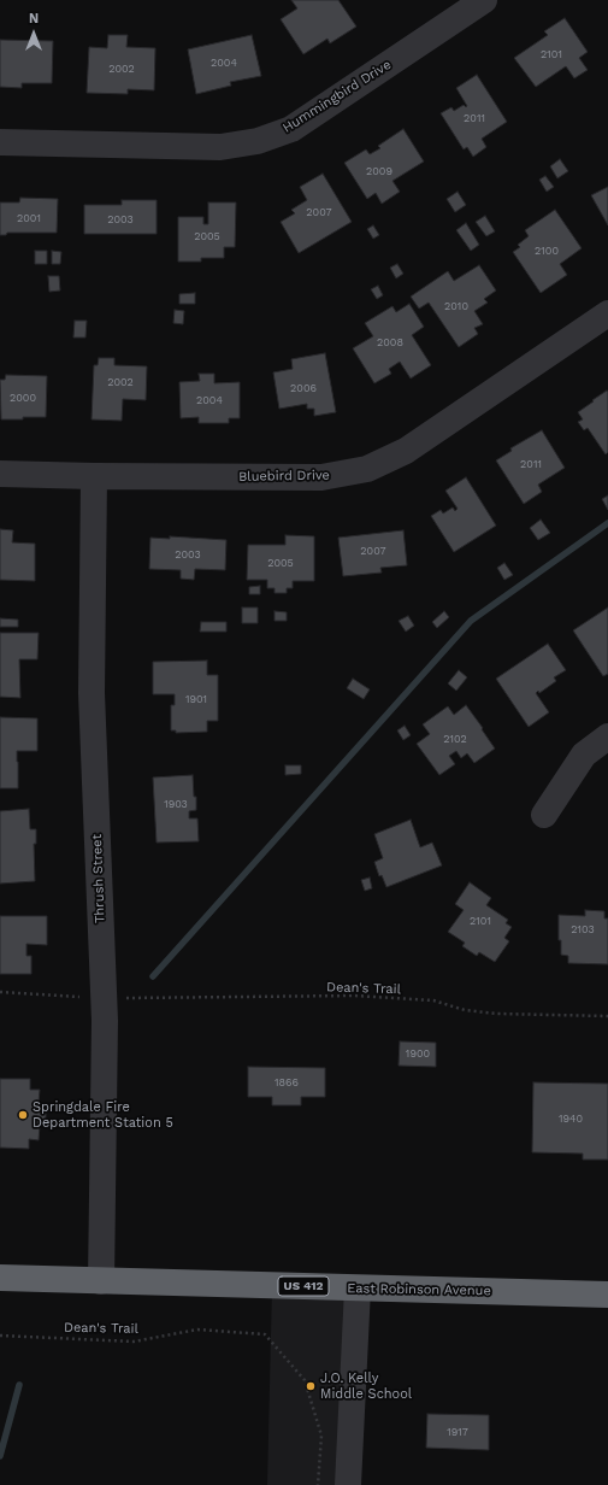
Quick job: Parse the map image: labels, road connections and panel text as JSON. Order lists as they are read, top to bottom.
{
  "streets": {
    "highway": ["US 412", "East Robinson Avenue"],
    "street": ["Hummingbird Drive", "Bluebird Drive", "Thrush Street"],
    "path": ["Dean's Trail"]
  },
  "crossings": [
    ["Bluebird Drive", "Thrush Street"],
    ["Thrush Street", "East Robinson Avenue"]
  ],
  "places": ["Springdale Fire Department Station 5", "J.O. Kelly Middle School"],
  "house_numbers": [
    "2101",
    "2004",
    "2002",
    "2011",
    "2009",
    "2007",
    "2001",
    "2003",
    "2005",
    "2100",
    "2010",
    "2008",
    "2002",
    "2006",
    "2000",
    "2004",
    "2011",
    "2007",
    "2003",
    "2005",
    "1901",
    "2102",
    "1903",
    "2101",
    "2103",
    "1900",
    "1866",
    "1940",
    "1917"
  ],
  "north": "top"
}
